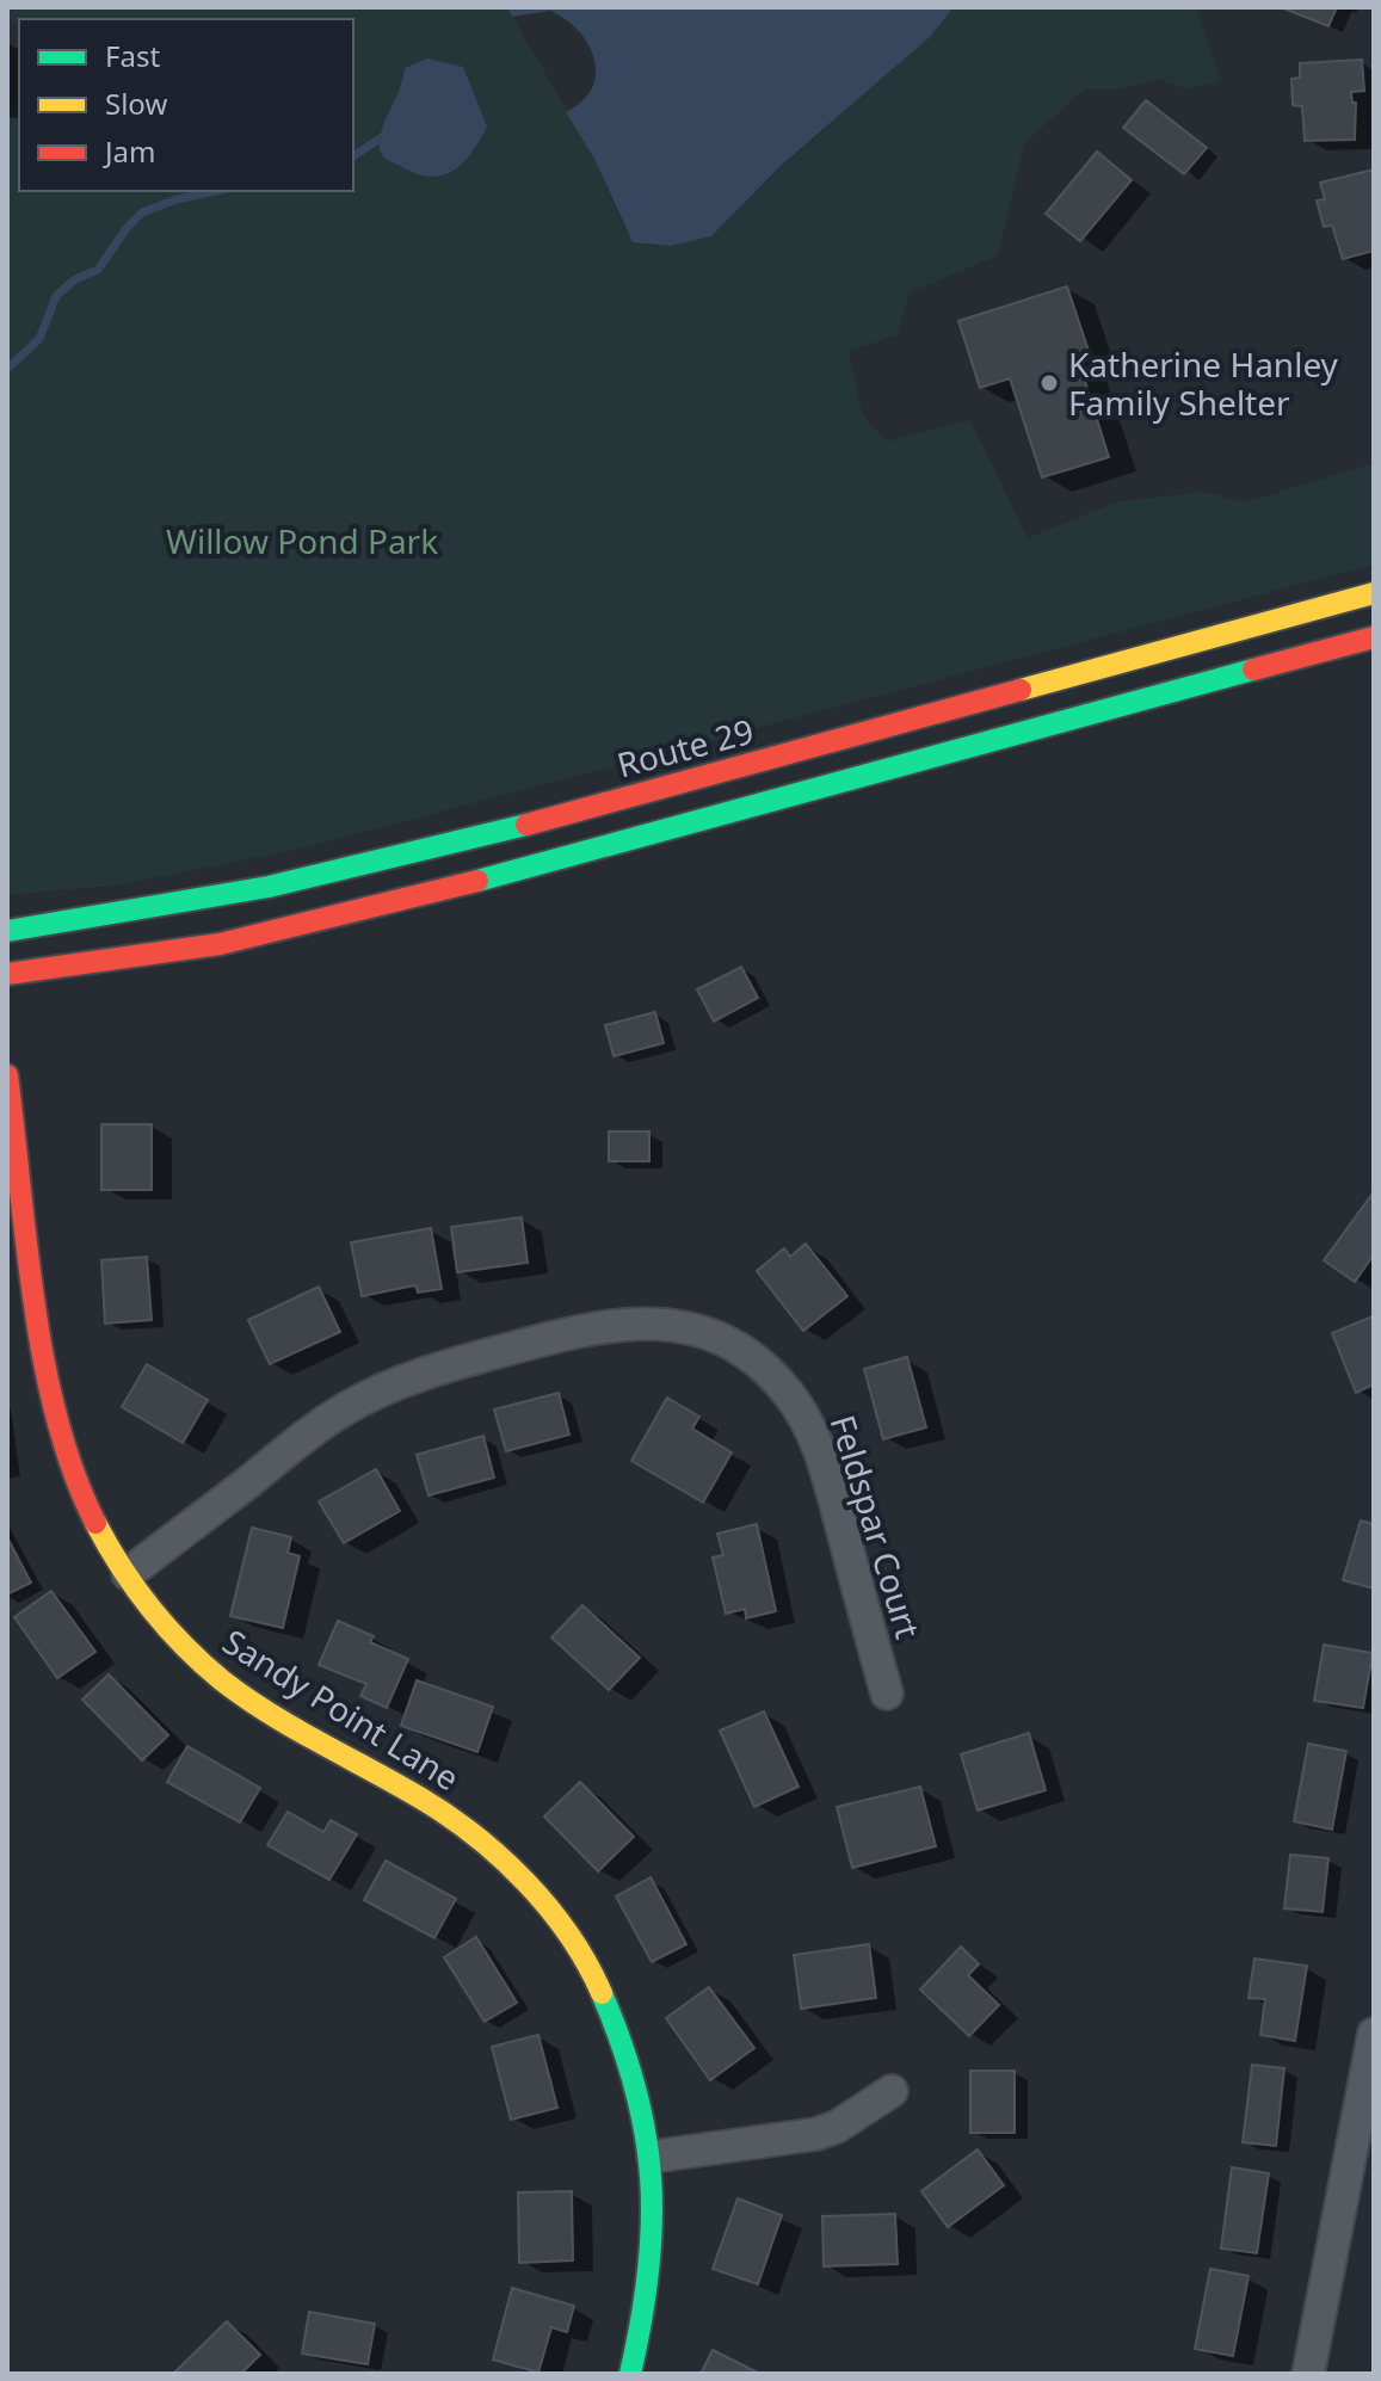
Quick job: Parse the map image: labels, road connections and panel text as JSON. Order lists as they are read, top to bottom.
{
  "streets": {
    "main road": ["Route 29", "Sandy Point Lane"],
    "street": ["Feldspar Court"]
  },
  "crossings": [
    ["Feldspar Court", "Sandy Point Lane"]
  ],
  "parks": ["Willow Pond Park"],
  "places": ["Katherine Hanley Family Shelter"],
  "legend": ["Fast", "Slow", "Jam"]
}
